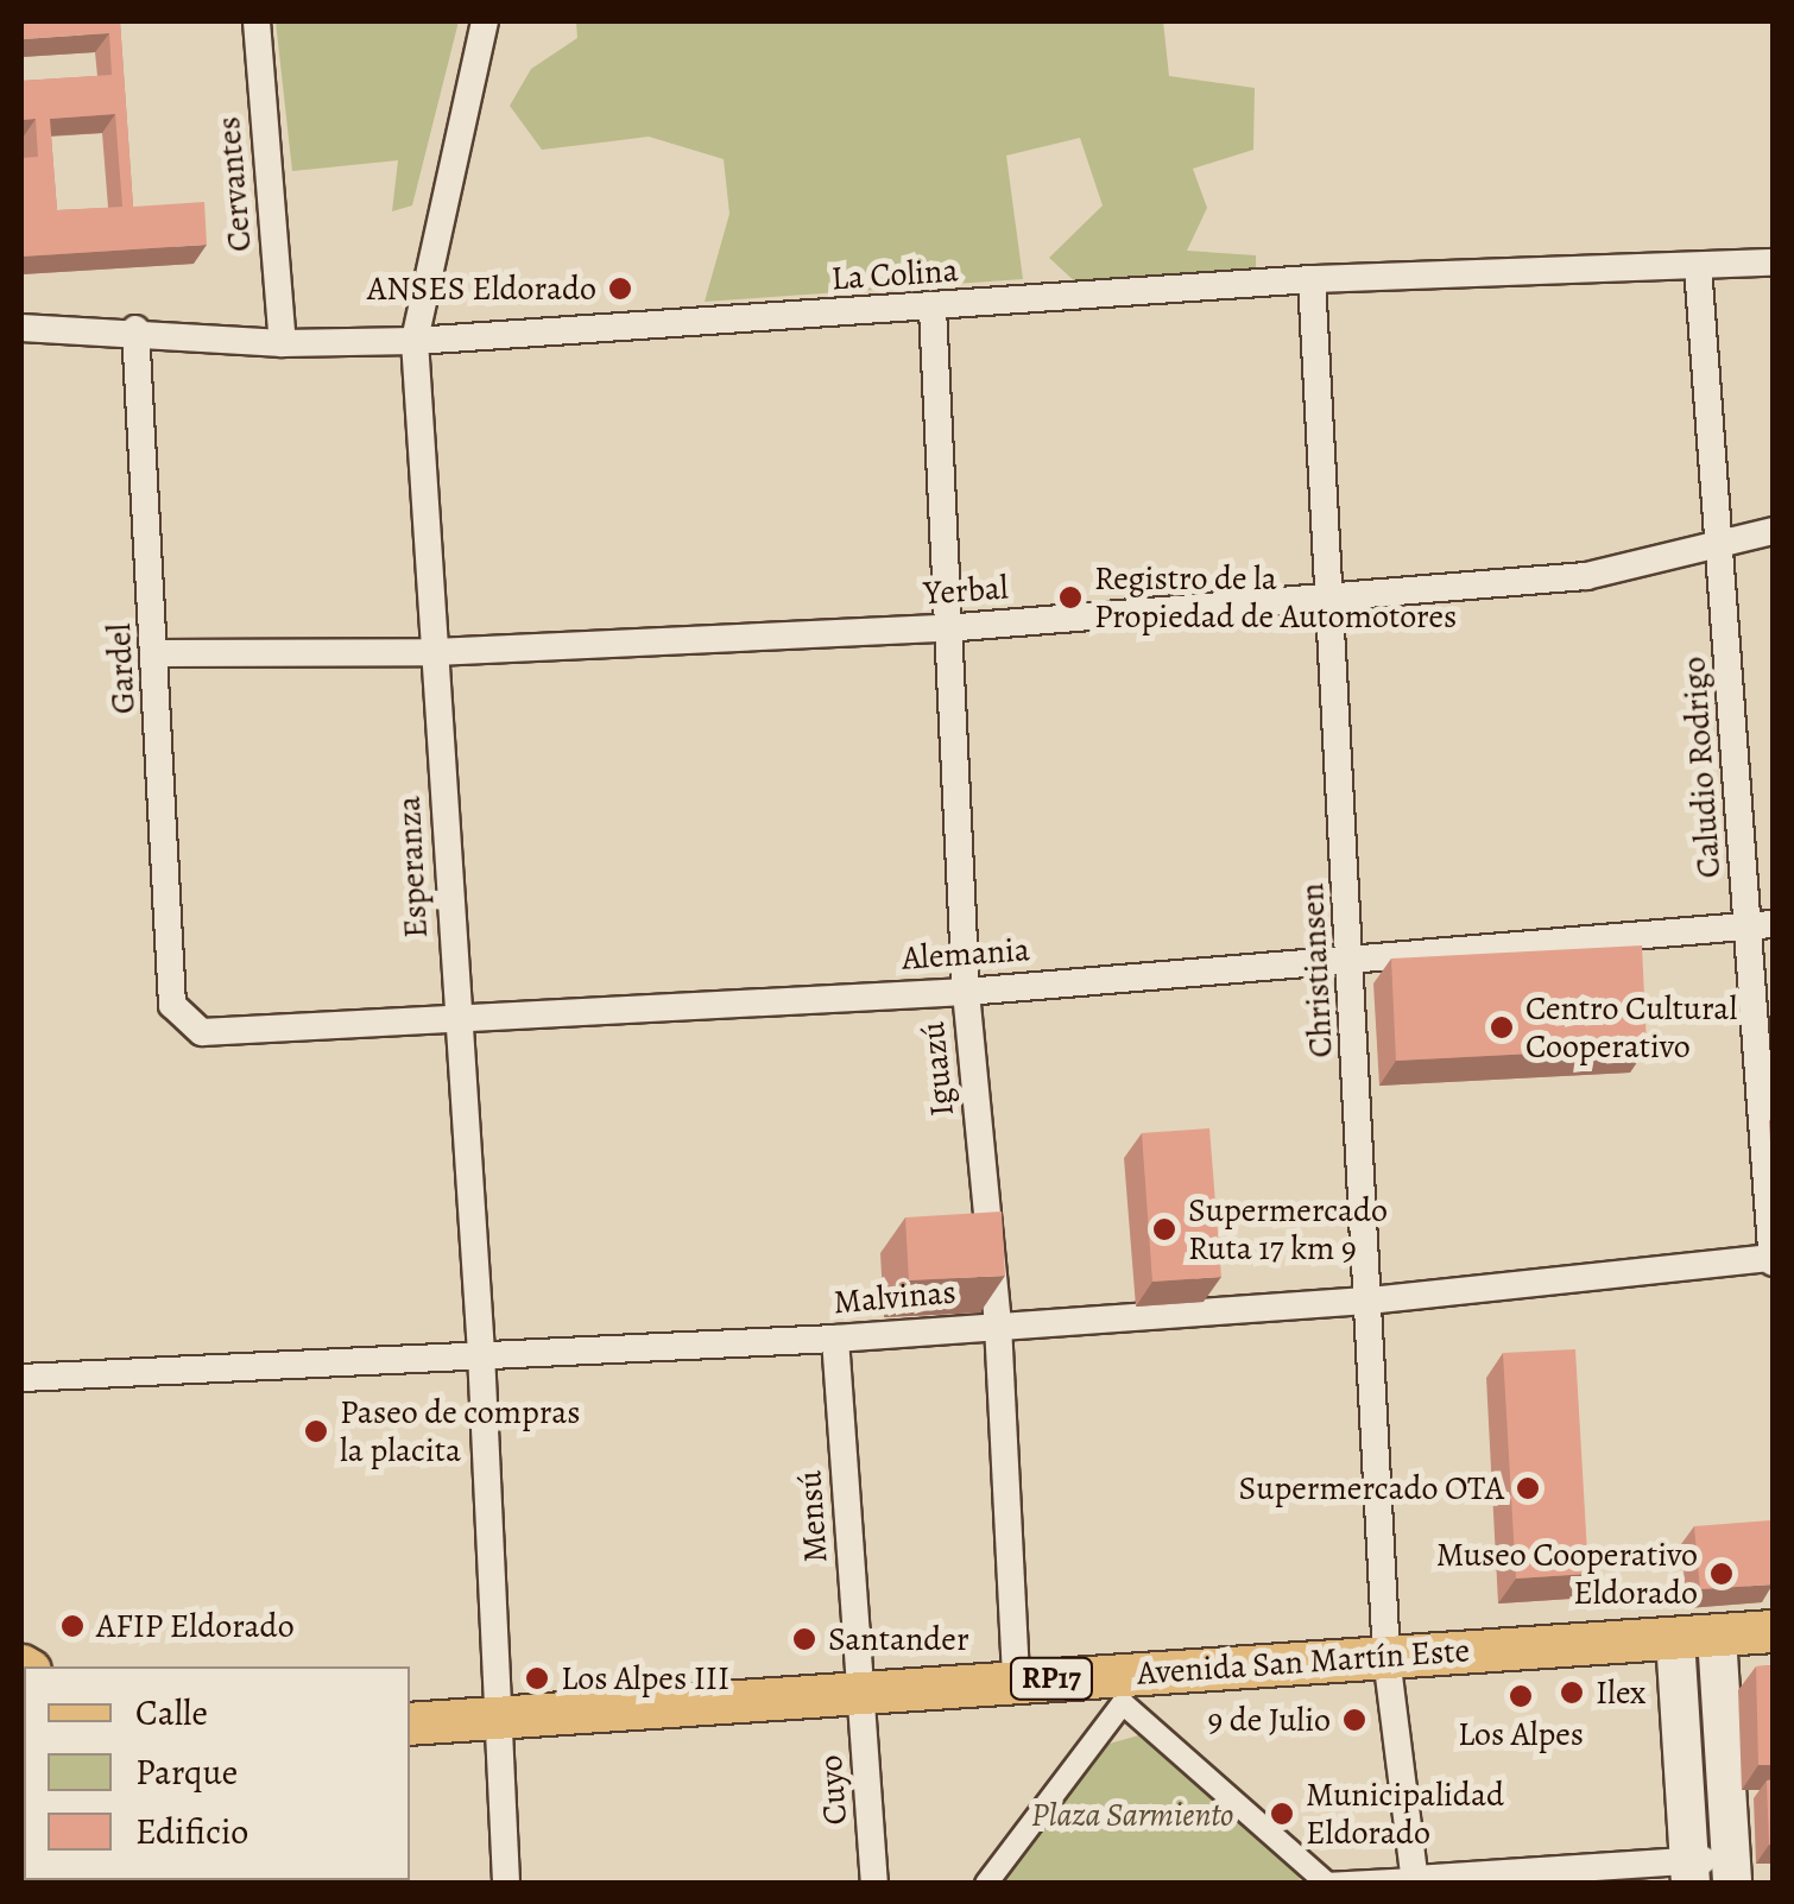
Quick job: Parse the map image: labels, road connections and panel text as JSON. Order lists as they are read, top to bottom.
{
  "streets": {
    "main road": ["Avenida San Martín Este", "RP17"],
    "street": [
      "Cervantes",
      "La Colina",
      "Yerbal",
      "Gardel",
      "Caludio Rodrigo",
      "Esperanza",
      "Alemania",
      "Christiansen",
      "Iguazú",
      "Malvinas",
      "Mensú",
      "Cuyo"
    ]
  },
  "crossings": [
    ["Cervantes", "La Colina"],
    ["La Colina", "Gardel"],
    ["La Colina", "Caludio Rodrigo"],
    ["La Colina", "Esperanza"],
    ["La Colina", "Christiansen"],
    ["La Colina", "Iguazú"],
    ["Yerbal", "Gardel"],
    ["Yerbal", "Caludio Rodrigo"],
    ["Yerbal", "Esperanza"],
    ["Yerbal", "Christiansen"],
    ["Yerbal", "Iguazú"],
    ["Gardel", "Alemania"],
    ["Caludio Rodrigo", "Alemania"],
    ["Caludio Rodrigo", "Malvinas"],
    ["Esperanza", "Alemania"],
    ["Esperanza", "Malvinas"],
    ["Esperanza", "Avenida San Martín Este"],
    ["Alemania", "Christiansen"],
    ["Alemania", "Iguazú"],
    ["Christiansen", "Malvinas"],
    ["Christiansen", "Avenida San Martín Este"],
    ["Iguazú", "Malvinas"],
    ["Iguazú", "Avenida San Martín Este"],
    ["Malvinas", "Mensú"],
    ["Mensú", "Avenida San Martín Este"],
    ["Mensú", "Cuyo"],
    ["Avenida San Martín Este", "Cuyo"]
  ],
  "parks": ["Plaza Sarmiento"],
  "places": [
    "ANSES Eldorado",
    "Registro de la Propiedad de Automotores",
    "Centro Cultural Cooperativo",
    "Supermercado Ruta 17 km 9",
    "Paseo de compras la placita",
    "Supermercado OTA",
    "Museo Cooperativo Eldorado",
    "AFIP Eldorado",
    "Santander",
    "Los Alpes III",
    "Ilex",
    "Los Alpes",
    "9 de Julio",
    "Municipalidad Eldorado"
  ],
  "legend": ["Calle", "Parque", "Edificio"]
}
